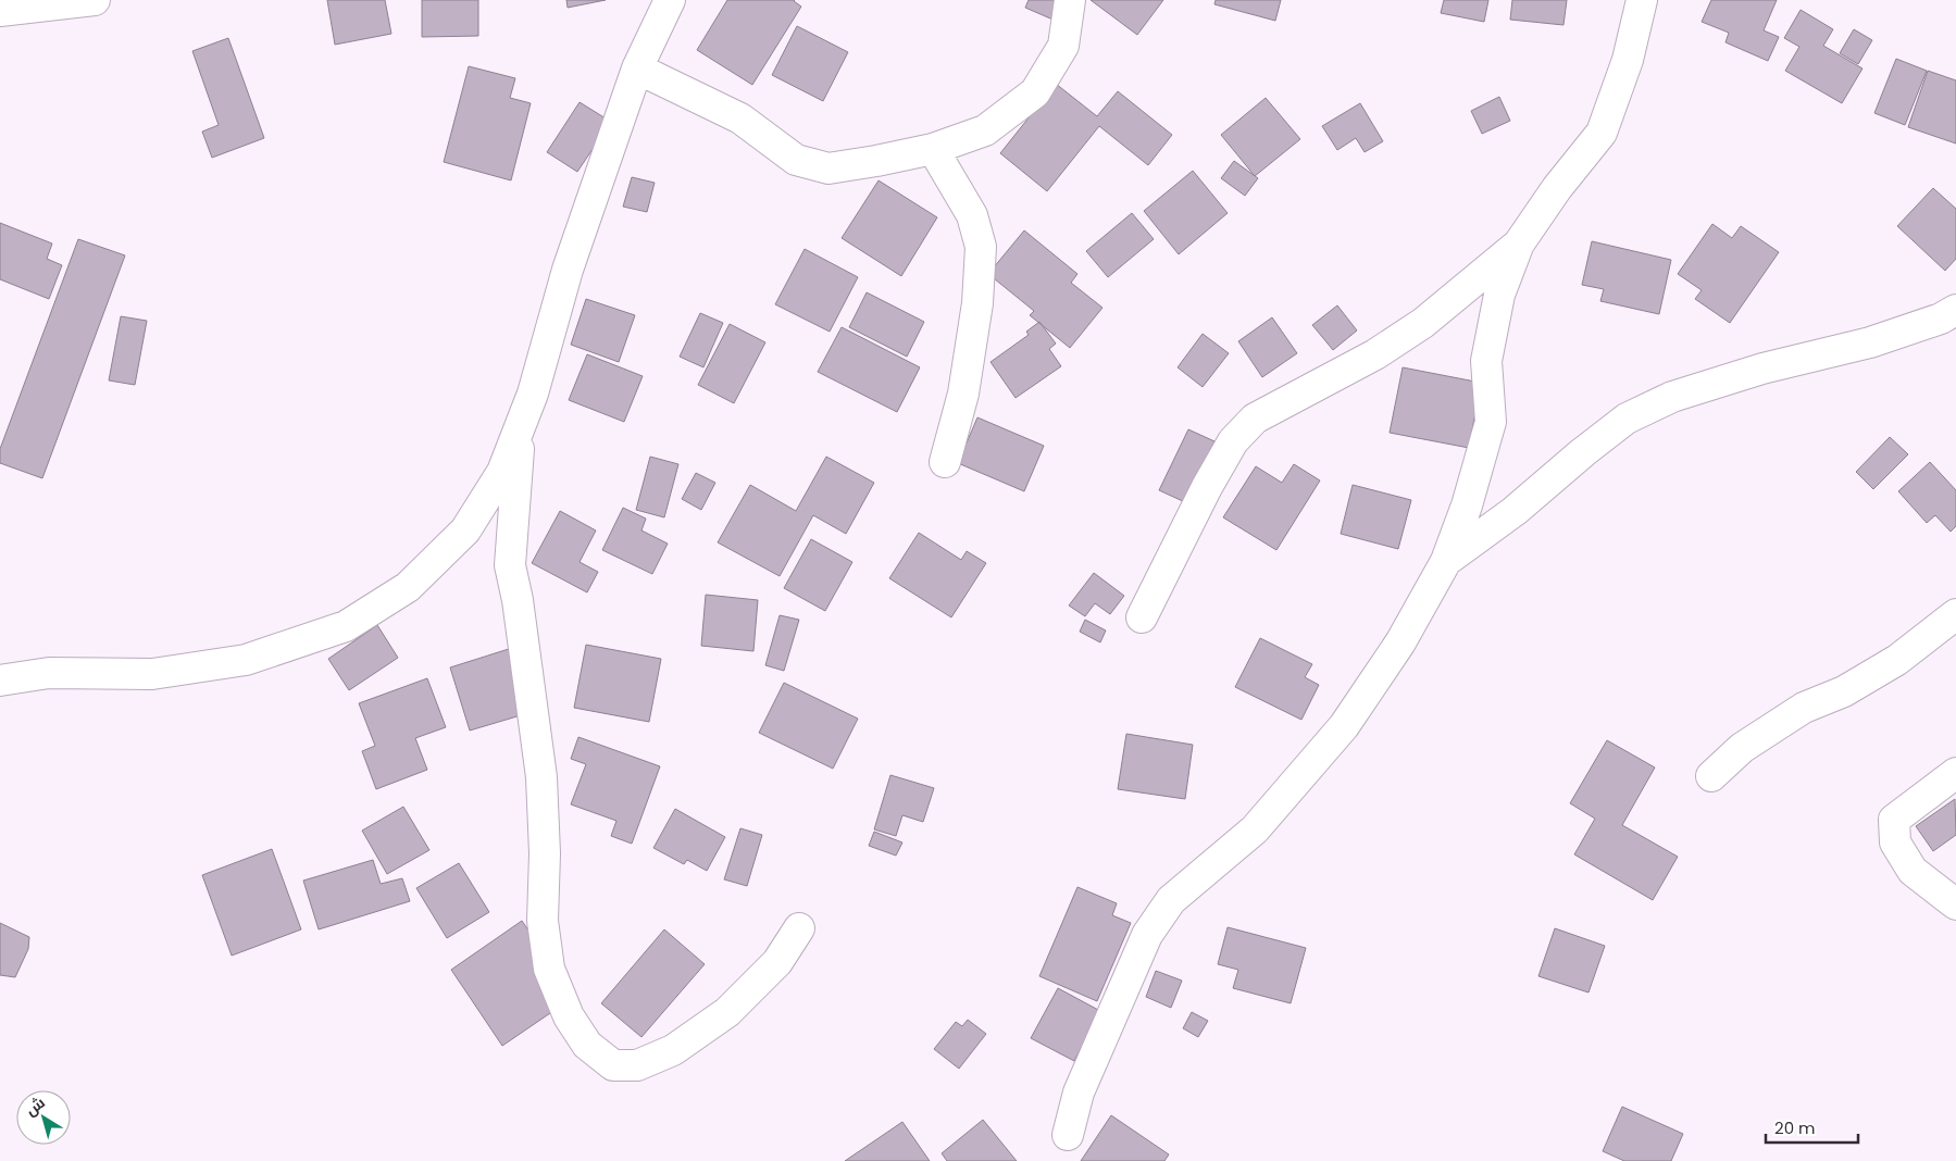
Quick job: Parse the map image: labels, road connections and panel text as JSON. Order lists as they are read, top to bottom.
{
  "scale_bar": "20 m",
  "north": "top left"
}
